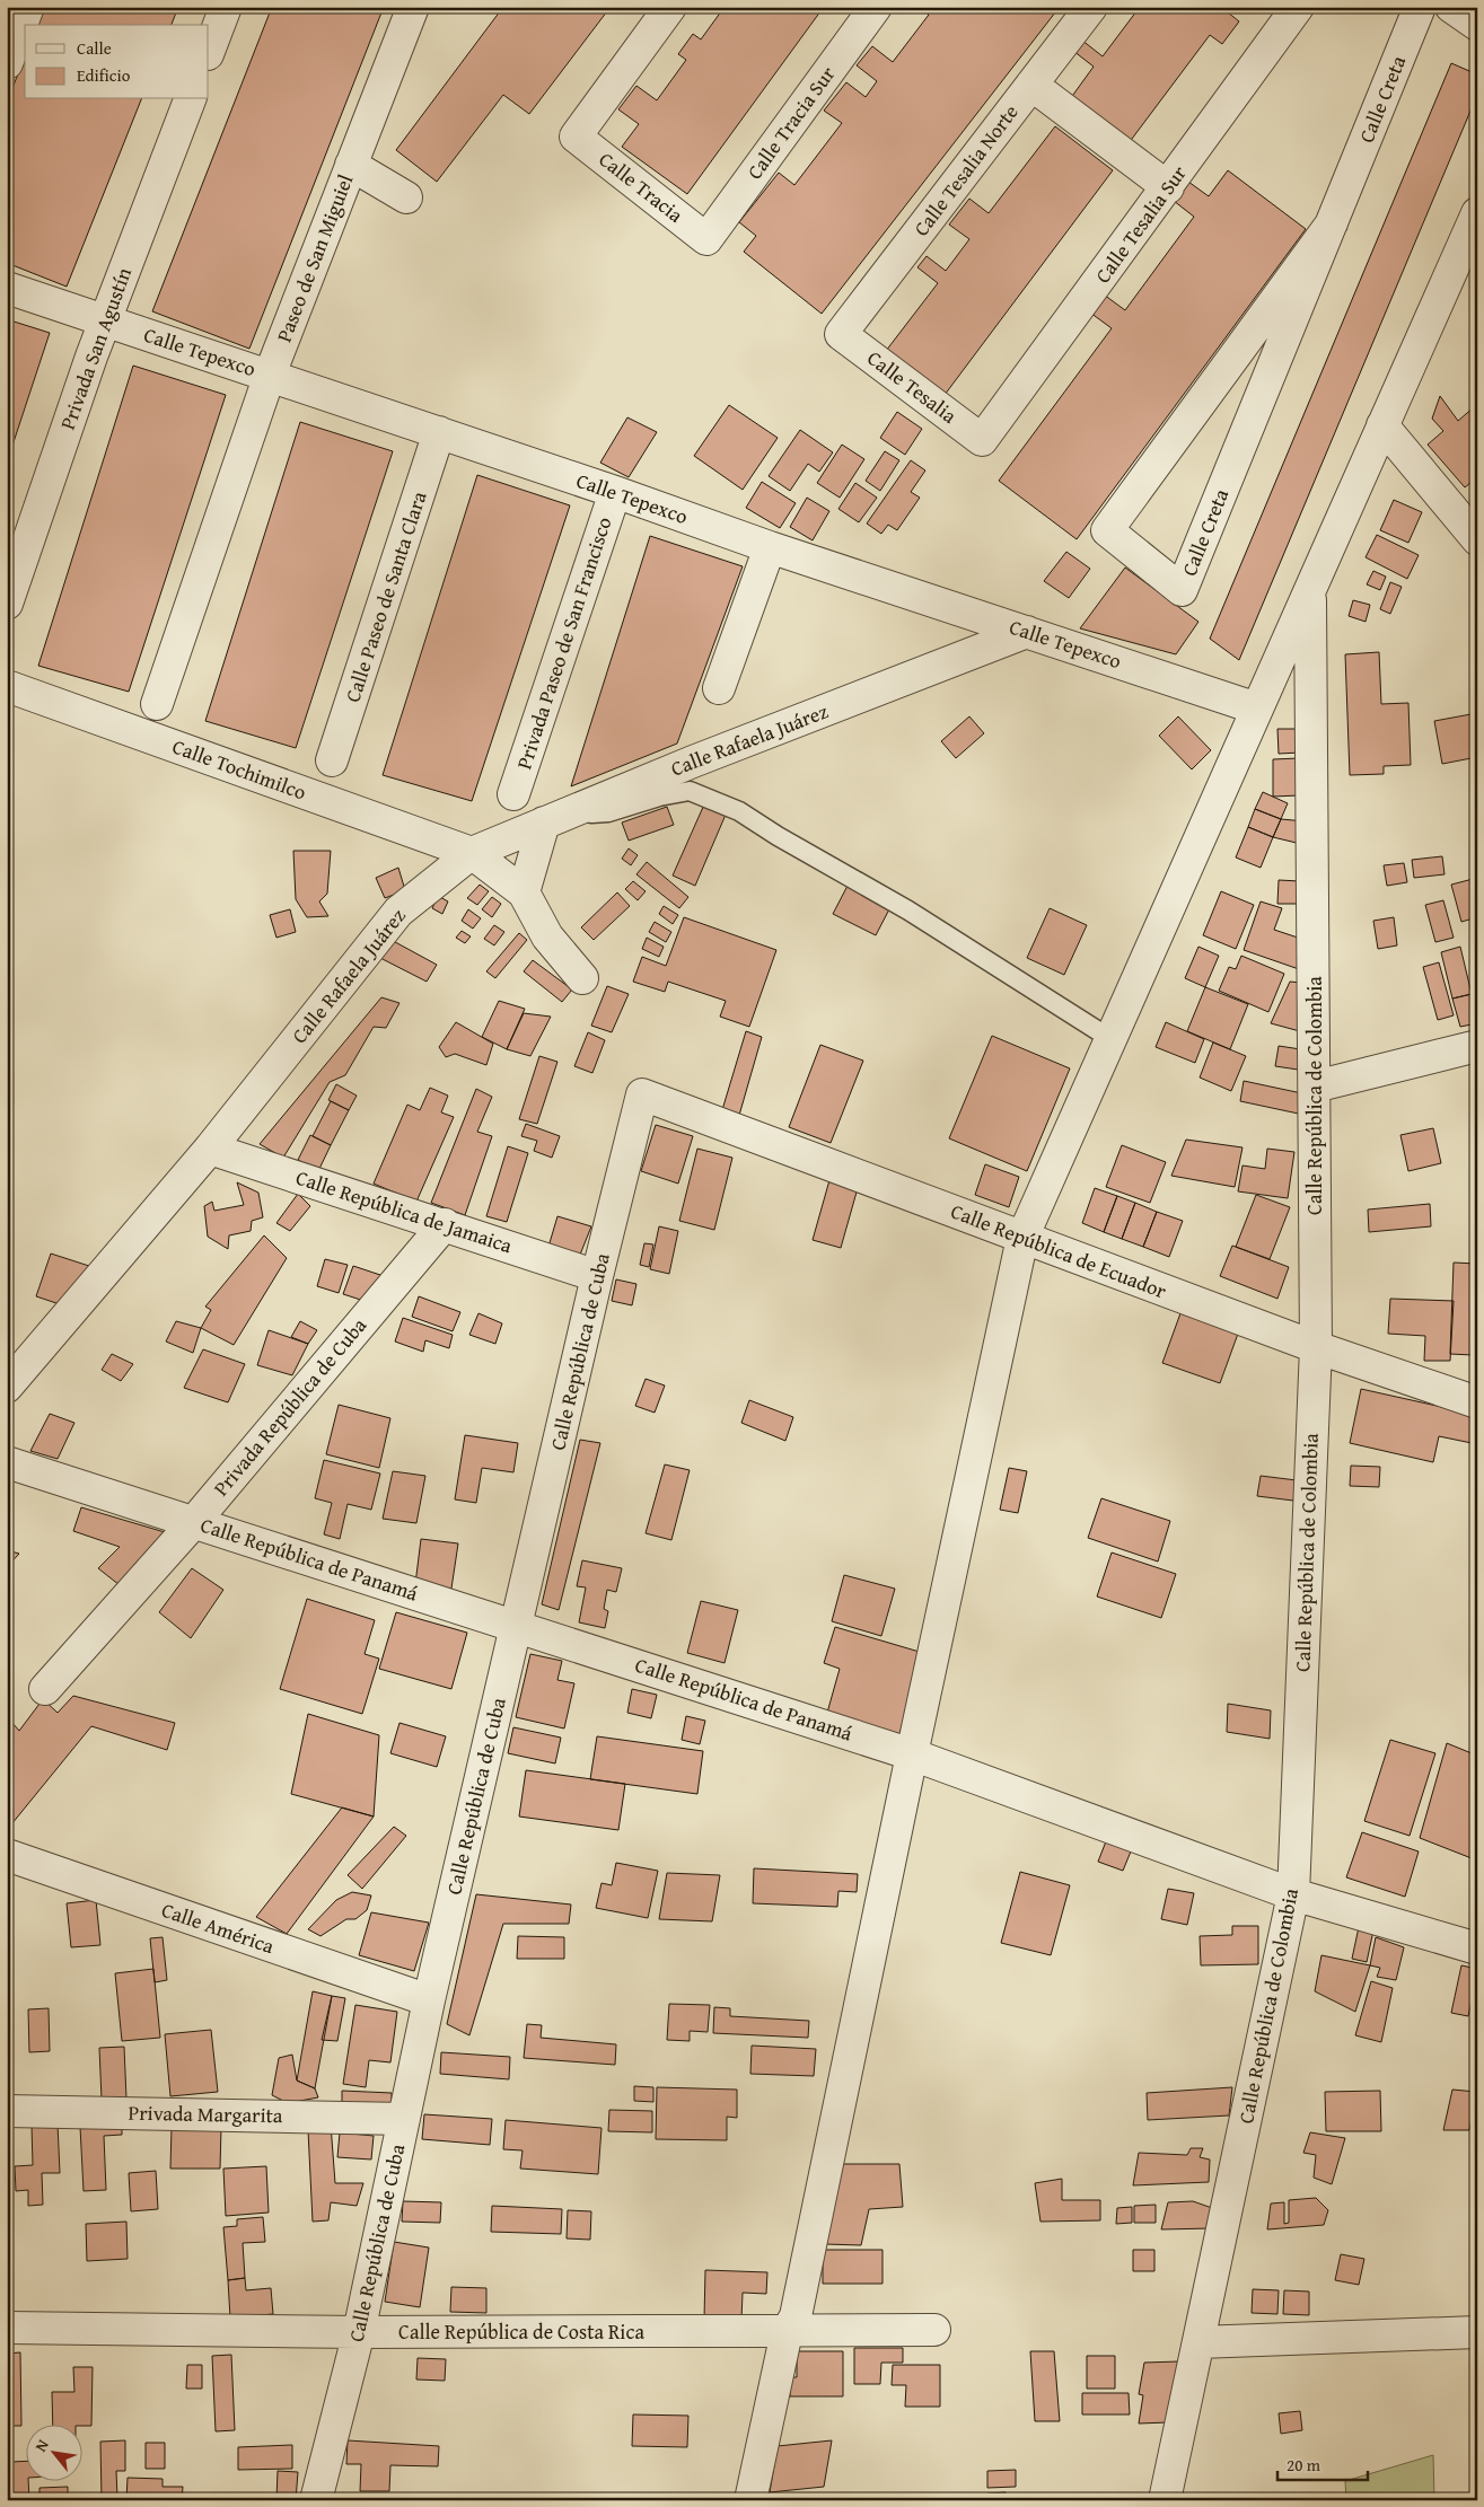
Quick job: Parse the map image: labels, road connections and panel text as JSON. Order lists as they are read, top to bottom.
{
  "streets": {
    "street": [
      "Calle Creta",
      "Calle Tracia Sur",
      "Calle Tesalia Norte",
      "Calle Tracia",
      "Calle Tesalia Sur",
      "Paseo de San Miguiel",
      "Privada San Agustín",
      "Calle Tepexco",
      "Calle Tesalia",
      "Calle Paseo de Santa Clara",
      "Privada Paseo de San Francisco",
      "Calle Rafaela Juárez",
      "Calle Tochimilco",
      "Calle República de Colombia",
      "Calle República de Jamaica",
      "Calle República de Ecuador",
      "Calle República de Cuba",
      "Privada República de Cuba",
      "Calle República de Panamá",
      "Calle América",
      "Privada Margarita",
      "Calle República de Costa Rica"
    ]
  },
  "crossings": [
    ["Calle Tracia Sur", "Calle Tracia"],
    ["Calle Tesalia Norte", "Calle Tesalia"],
    ["Calle Tesalia Sur", "Calle Tesalia"],
    ["Paseo de San Miguiel", "Calle Tepexco"],
    ["Privada San Agustín", "Calle Tepexco"],
    ["Calle Tepexco", "Calle Paseo de Santa Clara"],
    ["Calle Tepexco", "Privada Paseo de San Francisco"],
    ["Calle Tepexco", "Calle Rafaela Juárez"],
    ["Calle Rafaela Juárez", "Calle Tochimilco"],
    ["Calle Rafaela Juárez", "Calle República de Jamaica"],
    ["Calle República de Colombia", "Calle República de Ecuador"],
    ["Calle República de Colombia", "Calle República de Panamá"],
    ["Calle República de Jamaica", "Calle República de Cuba"],
    ["Calle República de Jamaica", "Privada República de Cuba"],
    ["Calle República de Ecuador", "Calle República de Cuba"],
    ["Calle República de Cuba", "Calle República de Panamá"],
    ["Calle República de Cuba", "Calle América"],
    ["Calle República de Cuba", "Privada Margarita"],
    ["Calle República de Cuba", "Calle República de Costa Rica"],
    ["Privada República de Cuba", "Calle República de Panamá"]
  ],
  "legend": ["Calle", "Edificio"],
  "scale_bar": "20 m",
  "north": "top left"
}
